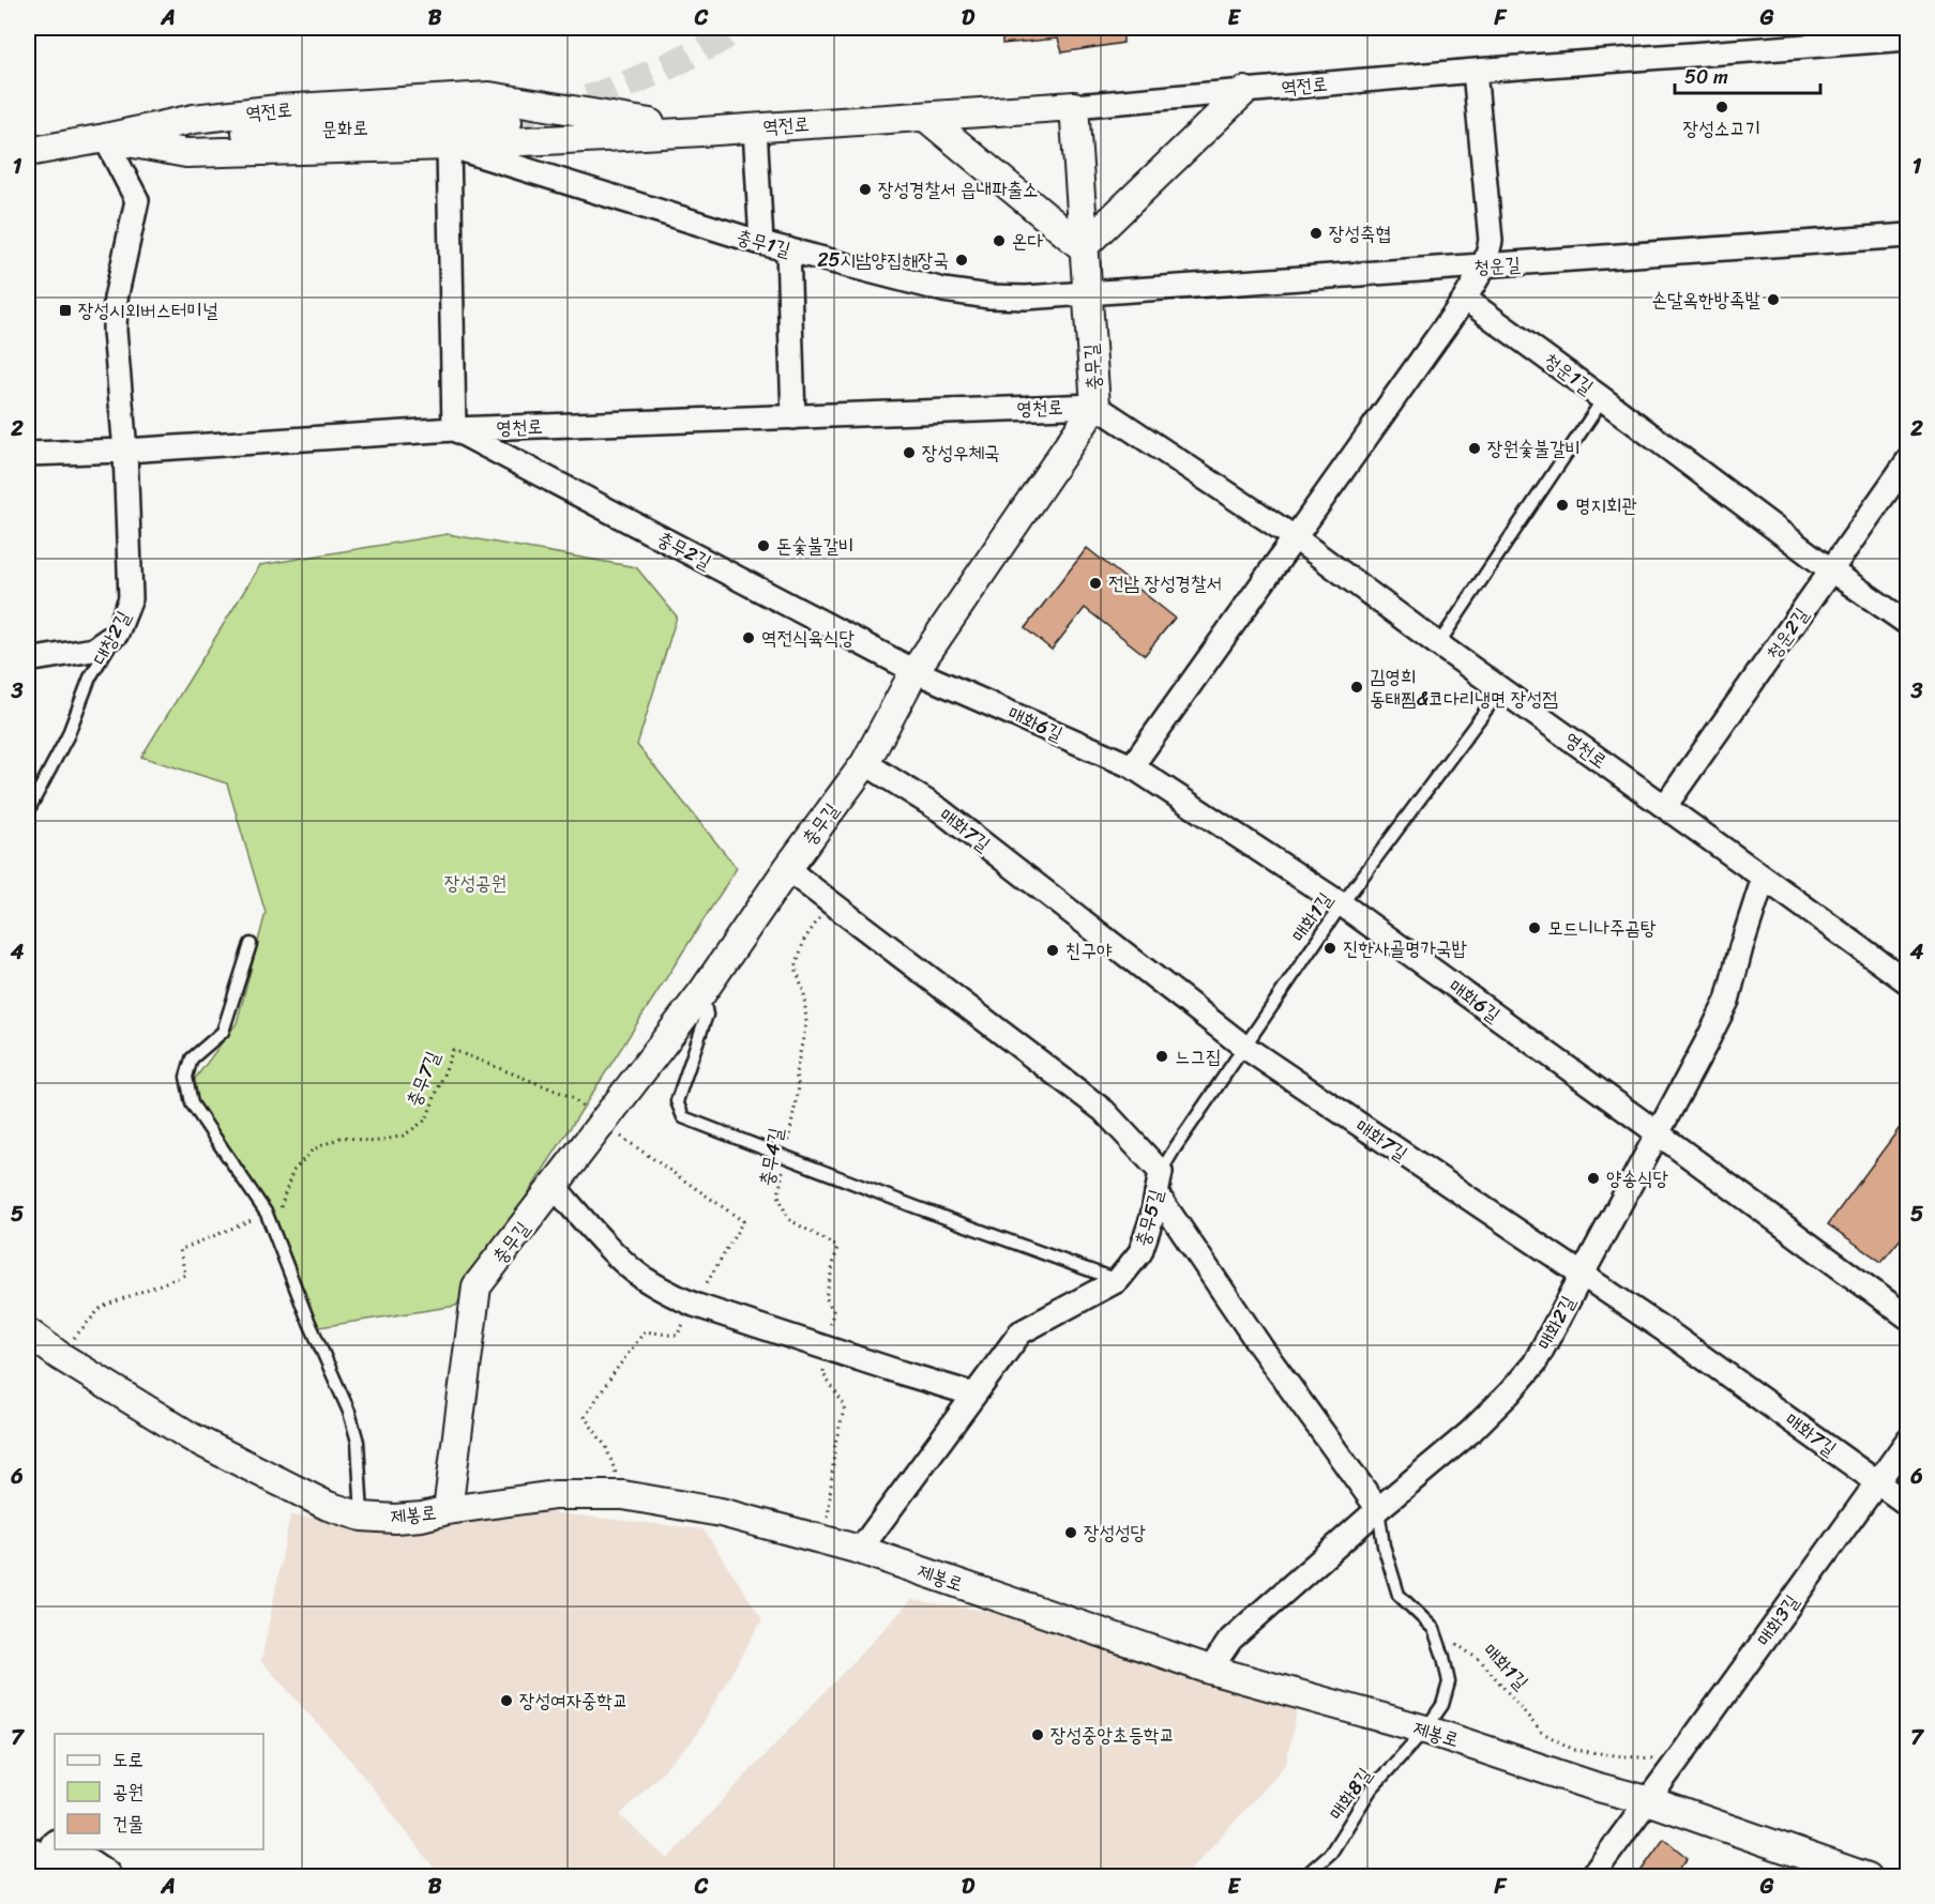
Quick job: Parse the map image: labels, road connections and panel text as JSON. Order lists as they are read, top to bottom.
{
  "streets": {
    "street": [
      "역전로",
      "문화로",
      "충무1길",
      "청운길",
      "충무길",
      "청운1길",
      "영천로",
      "충무2길",
      "청운2길",
      "대창2길",
      "매화6길",
      "매화7길",
      "충무5길",
      "매화2길",
      "제봉로",
      "매화3길"
    ],
    "lane": ["매화1길", "매화8길"],
    "path": ["충무7길", "충무4길"]
  },
  "crossings": [
    ["역전로", "문화로"],
    ["역전로", "충무1길"],
    ["역전로", "충무길"],
    ["역전로", "대창2길"],
    ["문화로", "대창2길"],
    ["충무1길", "청운길"],
    ["충무1길", "충무길"],
    ["청운길", "충무길"],
    ["충무길", "영천로"],
    ["충무길", "충무2길"],
    ["충무길", "매화6길"],
    ["충무길", "매화7길"],
    ["충무길", "충무7길"],
    ["충무길", "충무5길"],
    ["충무길", "제봉로"],
    ["청운1길", "청운2길"],
    ["영천로", "충무2길"],
    ["영천로", "청운2길"],
    ["영천로", "대창2길"],
    ["영천로", "매화1길"],
    ["영천로", "매화2길"],
    ["충무2길", "매화6길"],
    ["매화6길", "매화1길"],
    ["매화6길", "매화2길"],
    ["매화7길", "매화1길"],
    ["매화7길", "매화2길"],
    ["매화7길", "매화3길"],
    ["매화1길", "충무5길"],
    ["매화1길", "매화3길"],
    ["매화1길", "매화8길"],
    ["충무7길", "제봉로"],
    ["충무4길", "충무5길"],
    ["충무4길", "제봉로"],
    ["충무5길", "제봉로"],
    ["매화2길", "제봉로"],
    ["제봉로", "매화3길"],
    ["제봉로", "매화8길"]
  ],
  "parks": ["장성공원"],
  "places": {
    "other": [
      "장성소고기",
      "장성경찰서 읍내파출소",
      "장성축협",
      "온다",
      "25시남양집해장국",
      "손달옥한방족발",
      "장원숯불갈비",
      "장성우체국",
      "명지회관",
      "돈숯불갈비",
      "전남 장성경찰서",
      "역전식육식당",
      "김영희 동태찜&코다리냉면 장성점",
      "모드니나주곰탕",
      "진한사골명가국밥",
      "친구야",
      "느그집",
      "양송식당",
      "장성성당",
      "장성여자중학교",
      "장성중앙초등학교"
    ],
    "transit": ["장성시외버스터미널"]
  },
  "legend": ["도로", "공원", "건물"],
  "scale_bar": "50 m",
  "grid": {
    "columns": [
      "A",
      "B",
      "C",
      "D",
      "E",
      "F",
      "G"
    ],
    "rows": [
      "1",
      "2",
      "3",
      "4",
      "5",
      "6",
      "7"
    ]
  }
}
